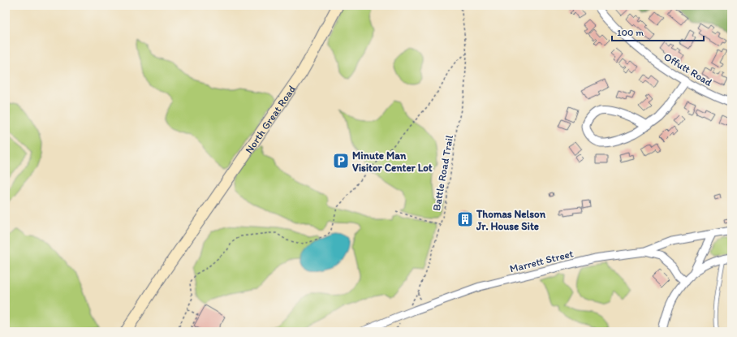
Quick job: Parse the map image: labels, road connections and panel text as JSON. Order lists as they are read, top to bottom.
{
  "streets": {
    "main road": ["North Great Road"],
    "street": ["Offutt Road", "Marrett Street"],
    "path": ["Battle Road Trail"]
  },
  "crossings": [
    ["Battle Road Trail", "Marrett Street"]
  ],
  "places": {
    "parking": ["Minute Man Visitor Center Lot"],
    "building": ["Thomas Nelson Jr. House Site"]
  },
  "scale_bar": "100 m"
}
